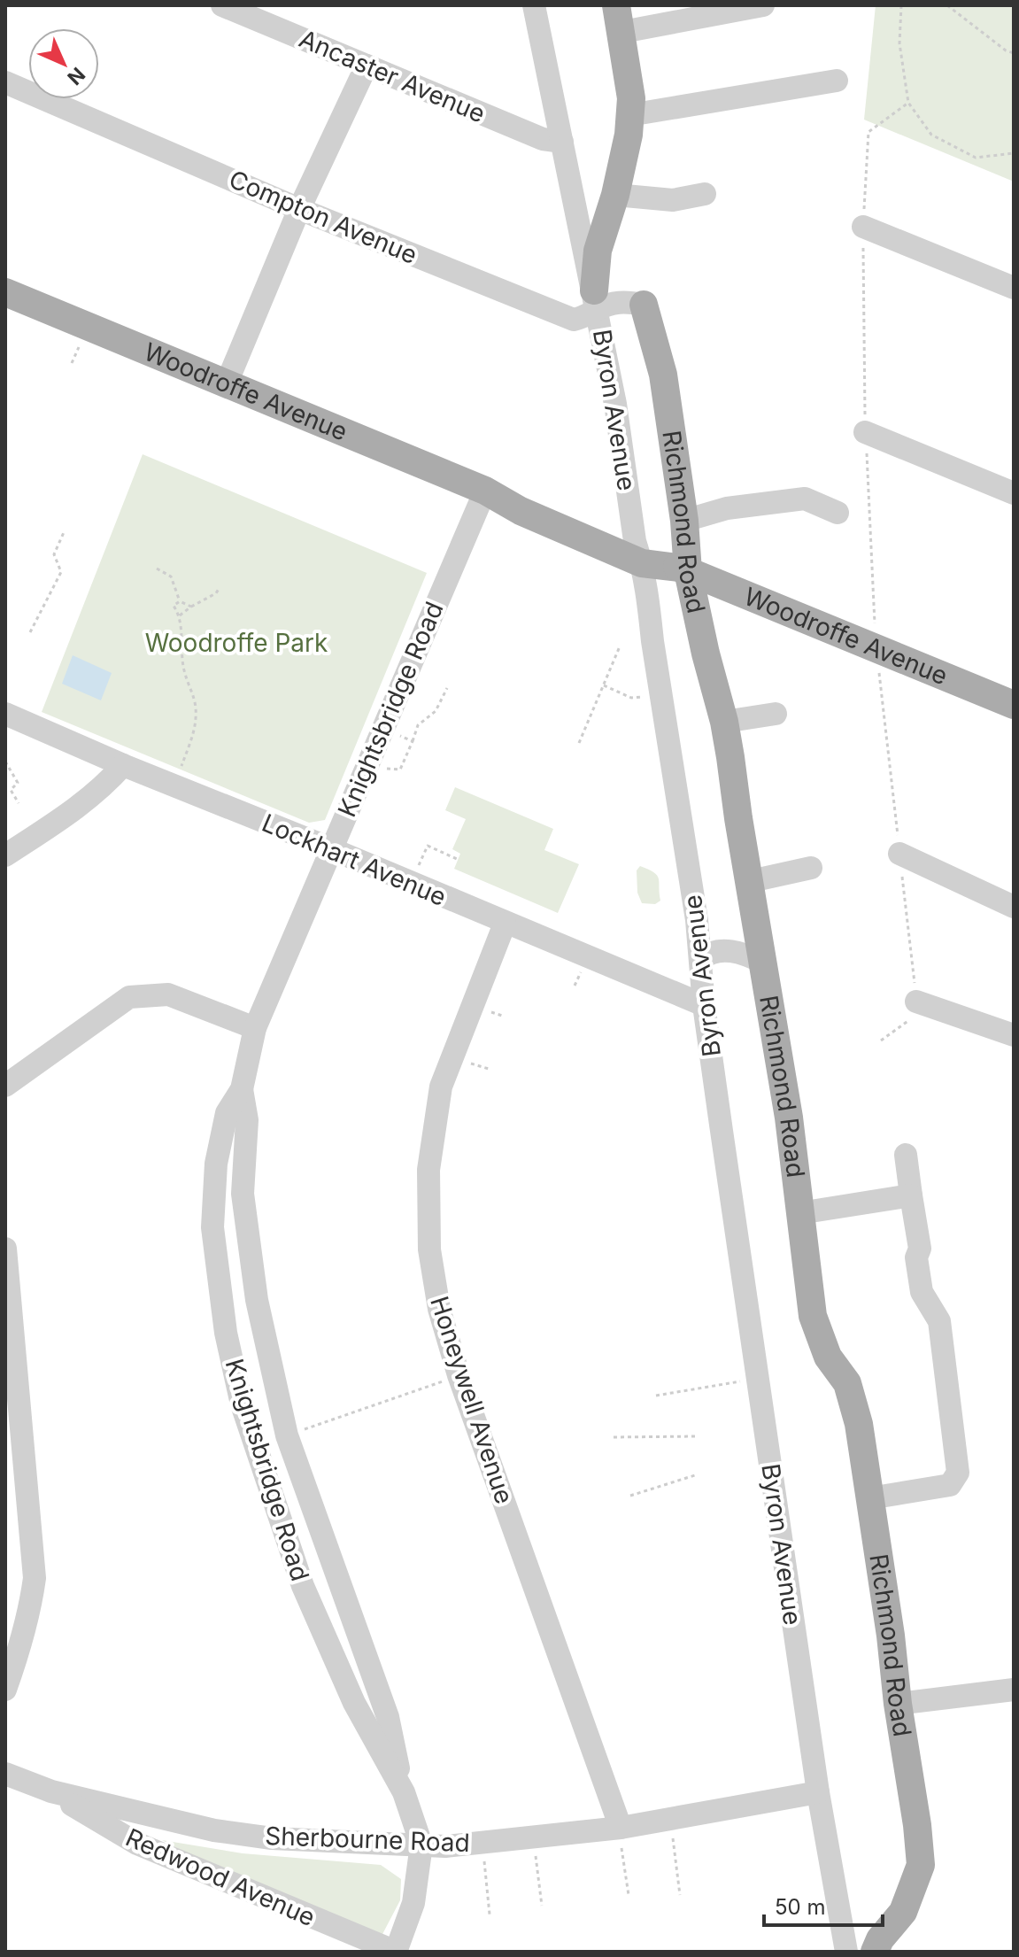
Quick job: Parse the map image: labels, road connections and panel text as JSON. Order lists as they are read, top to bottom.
{
  "streets": {
    "main road": ["Woodroffe Avenue", "Richmond Road"],
    "street": [
      "Ancaster Avenue",
      "Compton Avenue",
      "Byron Avenue",
      "Knightsbridge Road",
      "Lockhart Avenue",
      "Honeywell Avenue",
      "Sherbourne Road",
      "Redwood Avenue"
    ]
  },
  "crossings": [
    ["Ancaster Avenue", "Byron Avenue"],
    ["Compton Avenue", "Byron Avenue"],
    ["Compton Avenue", "Richmond Road"],
    ["Woodroffe Avenue", "Byron Avenue"],
    ["Woodroffe Avenue", "Richmond Road"],
    ["Woodroffe Avenue", "Knightsbridge Road"],
    ["Byron Avenue", "Lockhart Avenue"],
    ["Byron Avenue", "Sherbourne Road"],
    ["Knightsbridge Road", "Lockhart Avenue"],
    ["Knightsbridge Road", "Sherbourne Road"],
    ["Lockhart Avenue", "Honeywell Avenue"],
    ["Honeywell Avenue", "Sherbourne Road"],
    ["Sherbourne Road", "Redwood Avenue"]
  ],
  "parks": ["Woodroffe Park"],
  "scale_bar": "50 m",
  "north": "bottom right"
}
